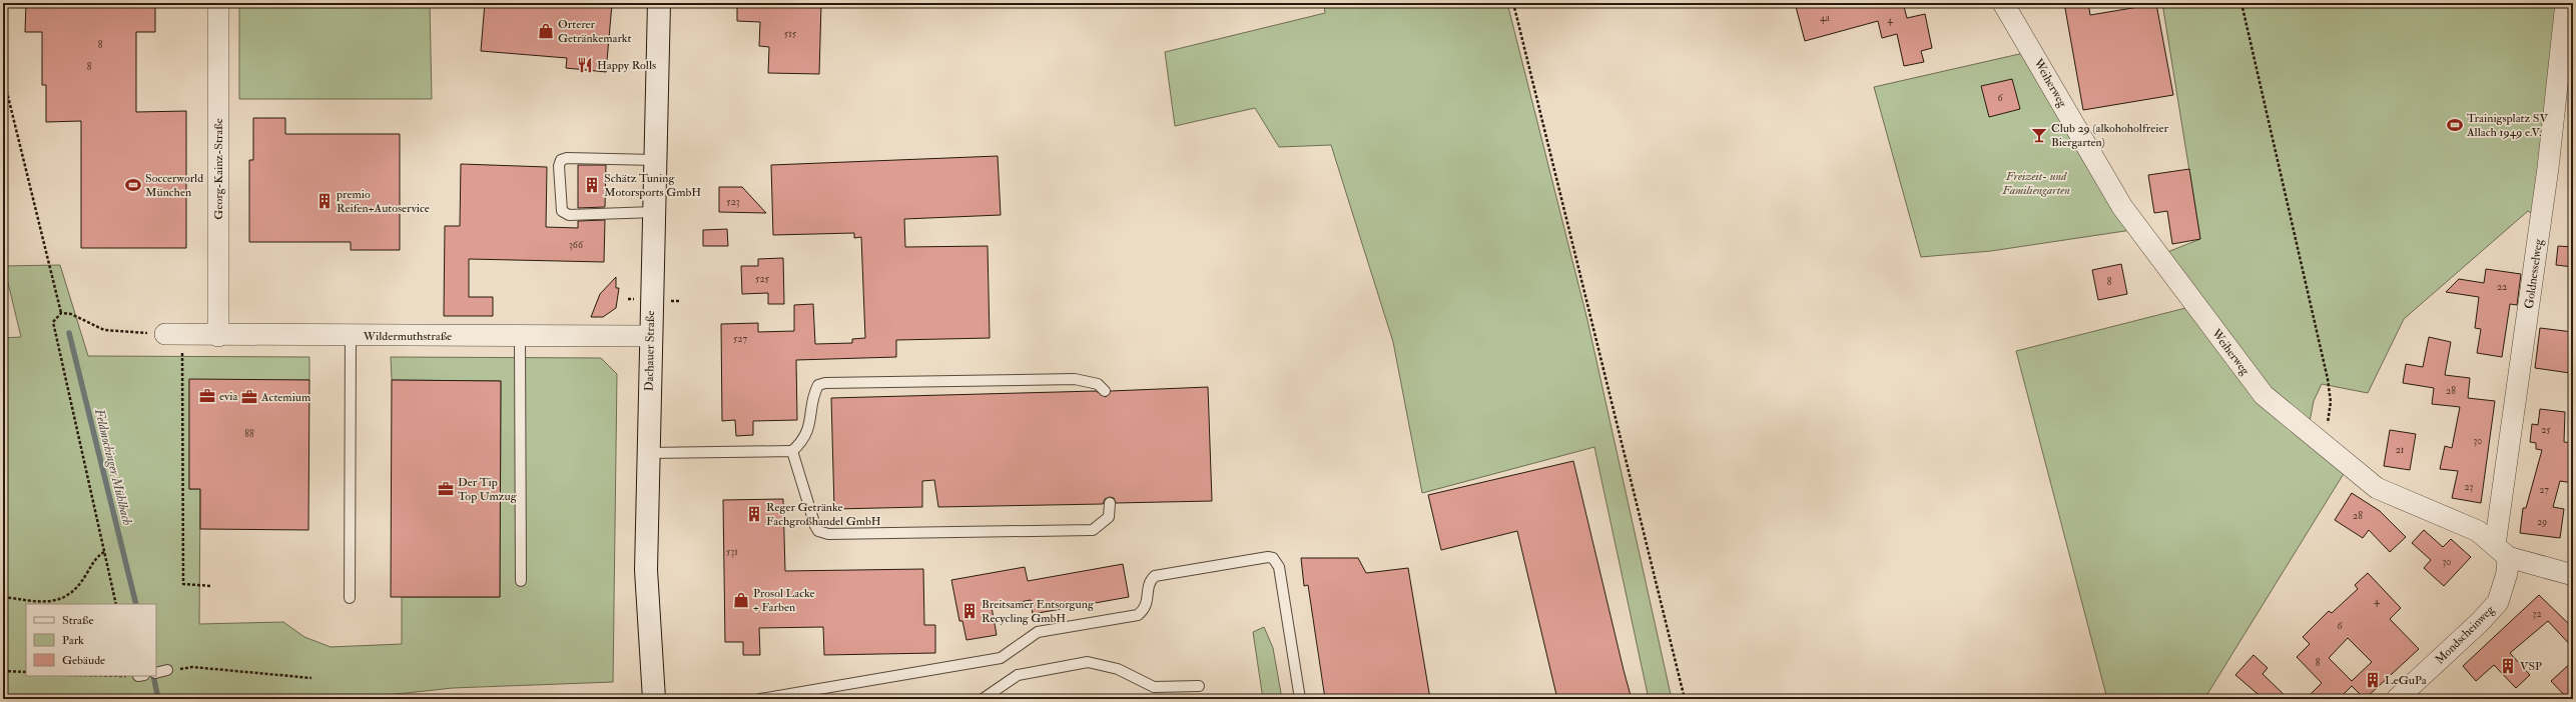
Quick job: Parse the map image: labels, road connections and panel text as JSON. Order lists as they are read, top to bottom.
{
  "streets": {
    "main road": ["Dachauer Straße"],
    "street": [
      "Weiherweg",
      "Georg-Kainz-Straße",
      "Goldnesselweg",
      "Wildermuthstraße",
      "Mondscheinweg"
    ]
  },
  "crossings": [
    ["Weiherweg", "Goldnesselweg"],
    ["Weiherweg", "Mondscheinweg"],
    ["Georg-Kainz-Straße", "Wildermuthstraße"],
    ["Goldnesselweg", "Mondscheinweg"],
    ["Wildermuthstraße", "Dachauer Straße"]
  ],
  "water": ["Feldmochinger Mühlbach"],
  "parks": ["Freizeit- und Familiengarten"],
  "places": {
    "shop": ["Orterer Getränkemarkt", "Prosol Lacke + Farben"],
    "restaurant": ["Happy Rolls"],
    "sports": ["Trainigsplatz SV Allach 1949 e.V.", "Soccerworld München"],
    "bar": ["Club 29 (alkohoholfreier Biergarten)"],
    "building": [
      "Schätz Tuning Motorsports GmbH",
      "premio Reifen+Autoservice",
      "Reger Getränke Fachgroßhandel GmbH",
      "Breitsamer Entsorgung Recycling GmbH",
      "VSP",
      "LeGuPa"
    ],
    "office": ["evia", "Actemium", "Der Tip Top Umzug"]
  },
  "house_numbers": [
    "4a",
    "4",
    "515",
    "8",
    "8",
    "6",
    "523",
    "366",
    "525",
    "8",
    "22",
    "527",
    "28",
    "25",
    "88",
    "30",
    "21",
    "23",
    "27",
    "28",
    "29",
    "531",
    "30",
    "4",
    "32",
    "6",
    "8"
  ],
  "legend": ["Straße", "Park", "Gebäude"]
}
